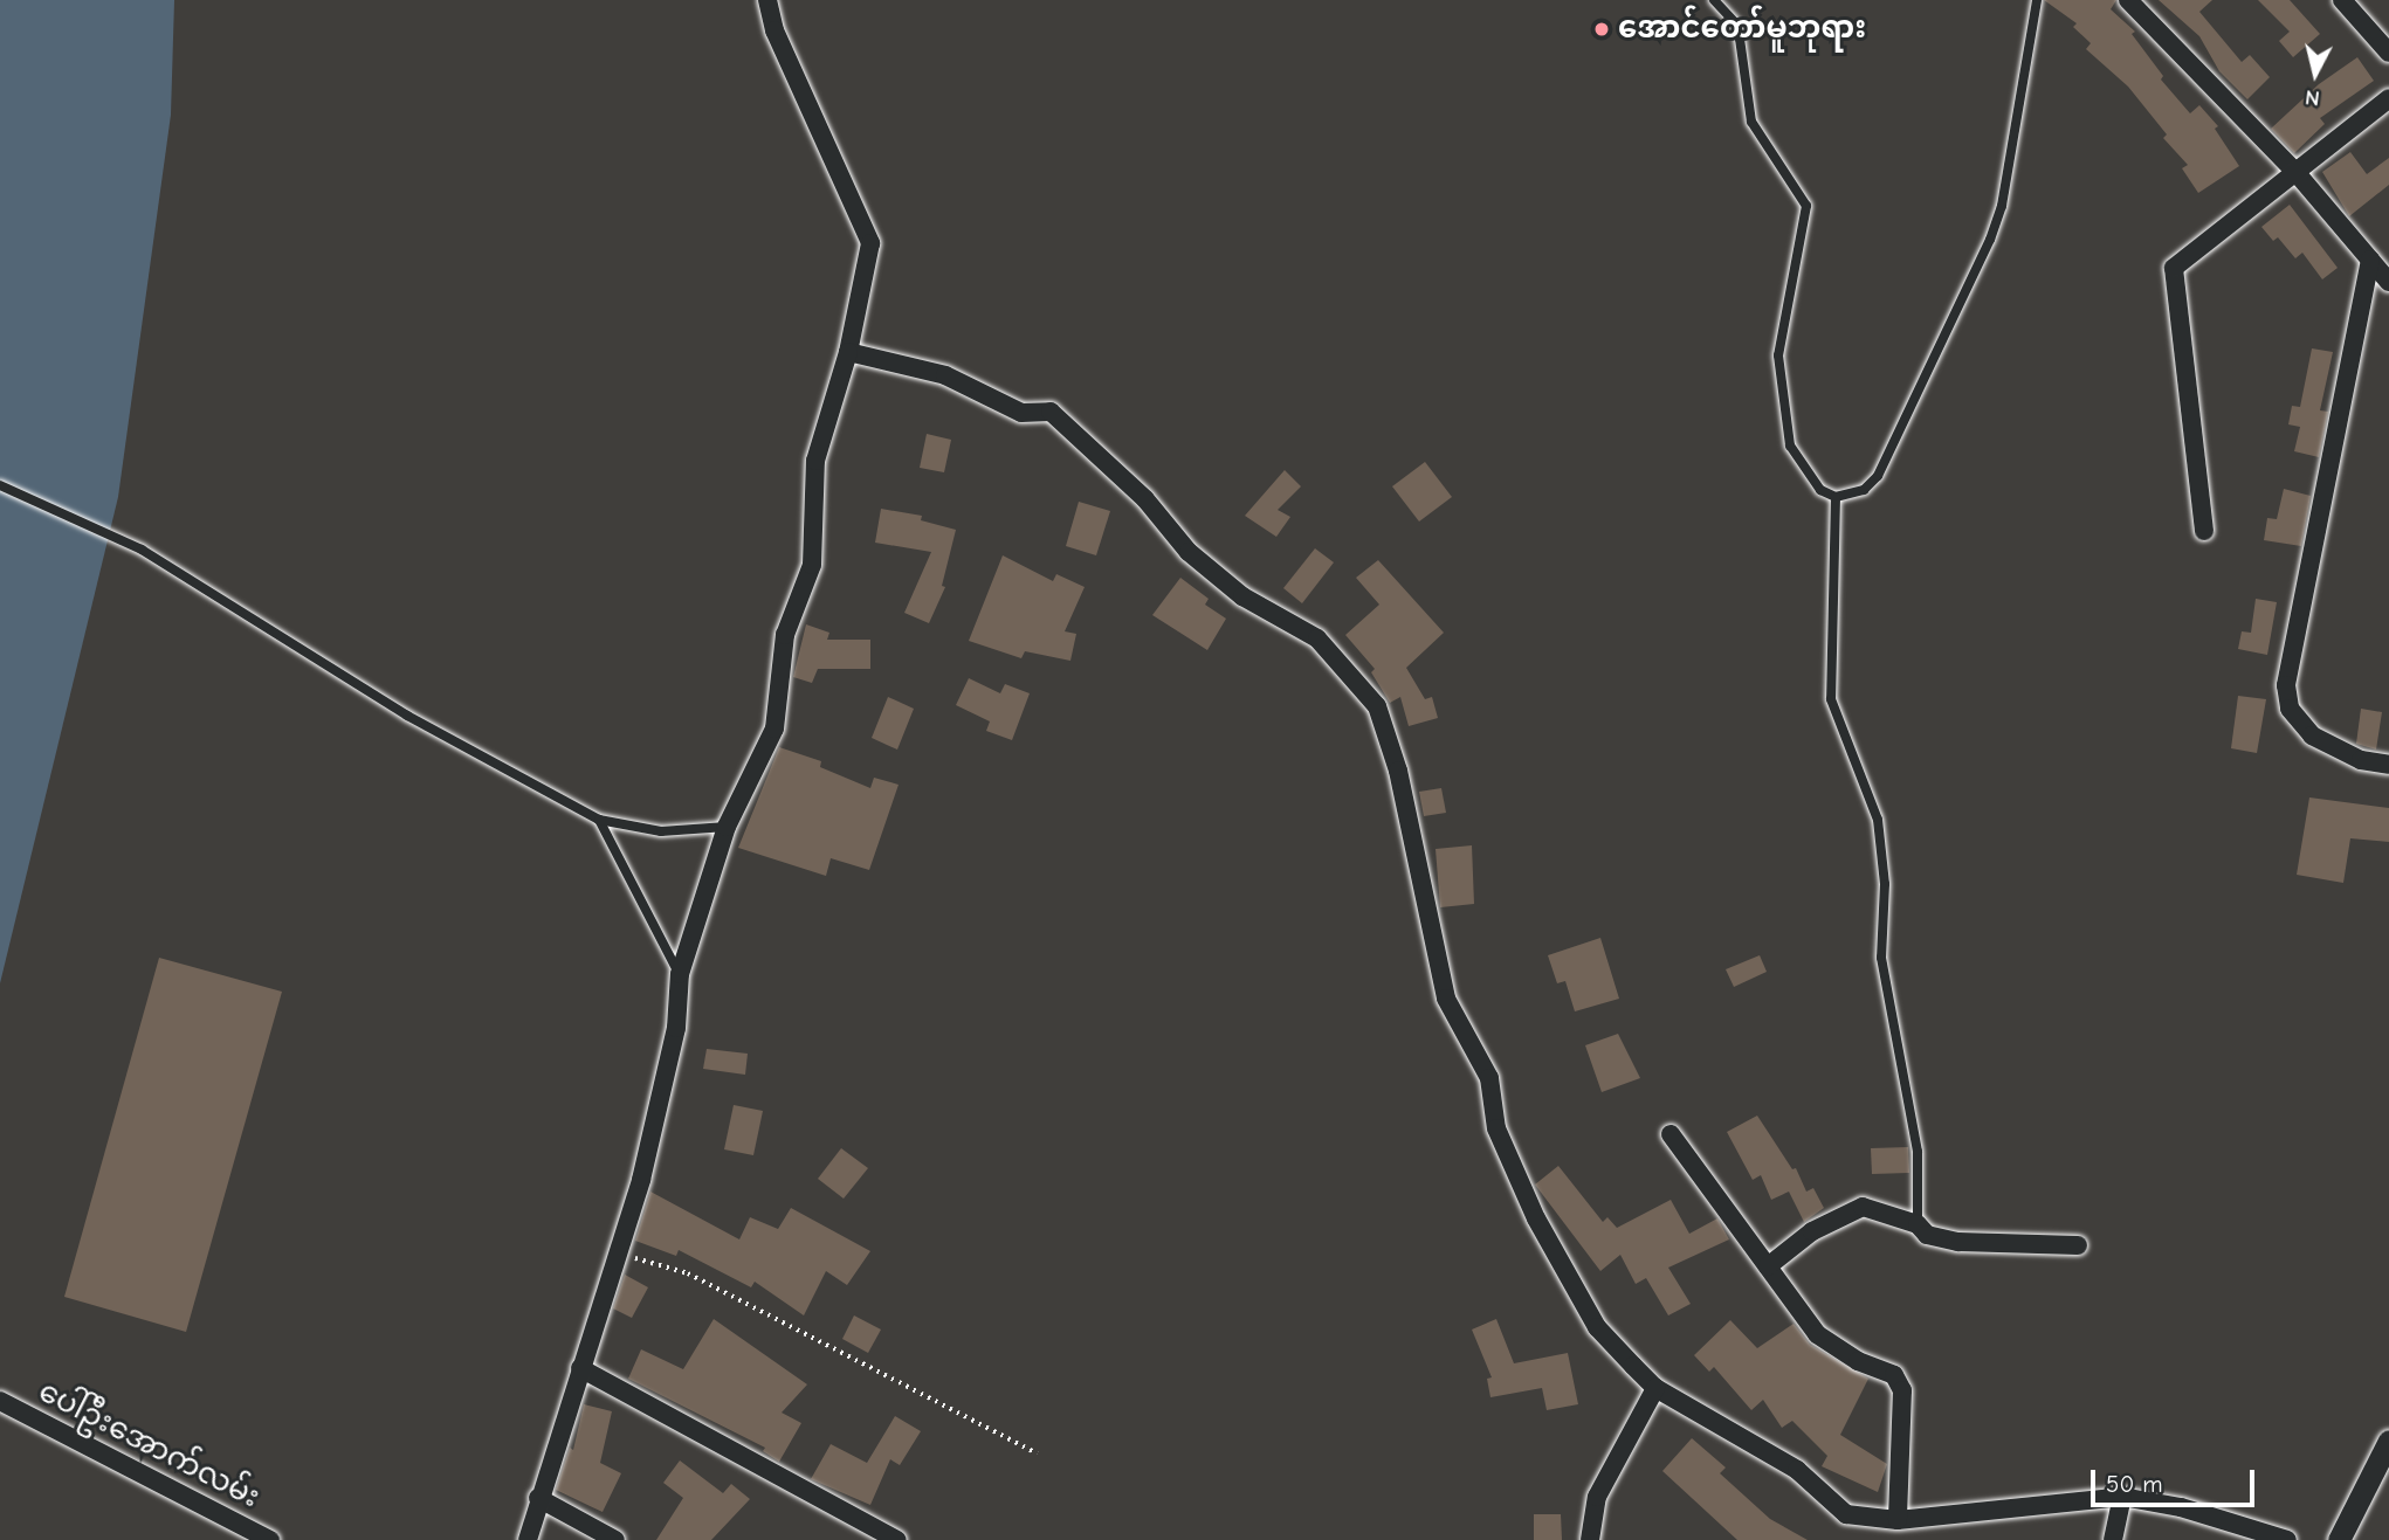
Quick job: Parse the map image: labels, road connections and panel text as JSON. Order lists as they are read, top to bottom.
{
  "streets": {
    "street": ["ပေါ်ဦးအောက်လမ်း"]
  },
  "places": ["အောင်တော်မူဘုရား"],
  "scale_bar": "50 m",
  "north": "bottom"
}
